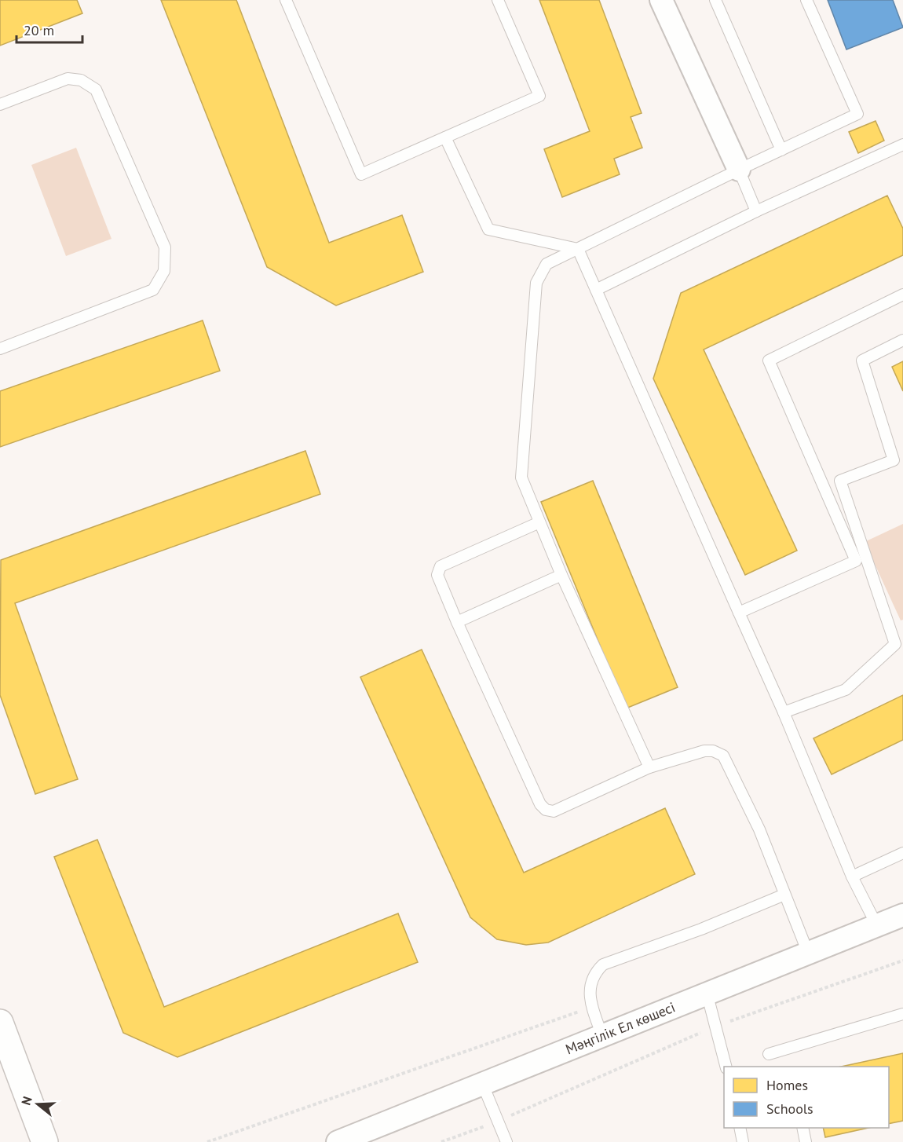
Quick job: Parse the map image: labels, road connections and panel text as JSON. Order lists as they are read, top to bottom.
{
  "streets": {
    "street": ["Мәңгілік Ел көшесі"]
  },
  "legend": ["Homes", "Schools"],
  "scale_bar": "20 m",
  "north": "left"
}
